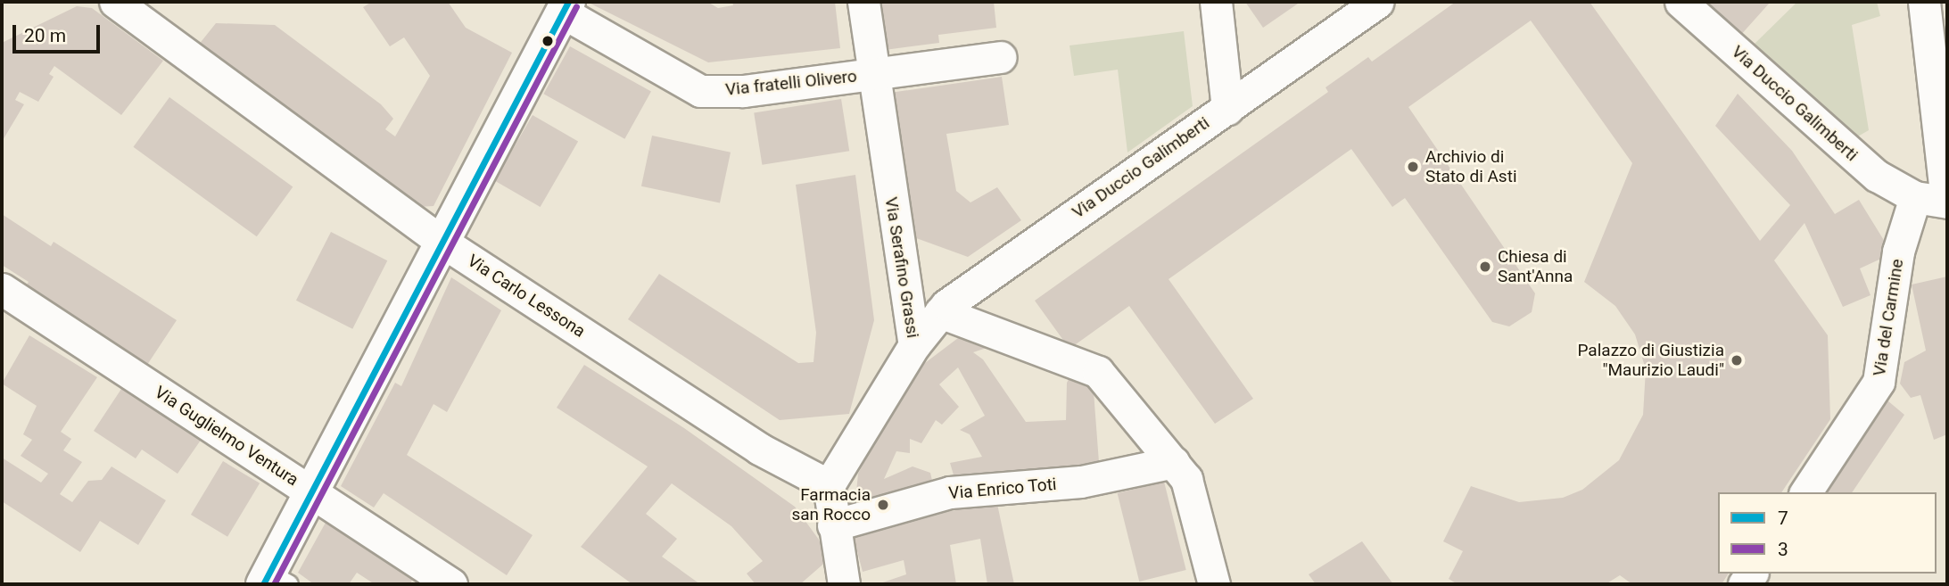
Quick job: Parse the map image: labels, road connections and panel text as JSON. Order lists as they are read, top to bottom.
{
  "streets": {
    "street": [
      "Via fratelli Olivero",
      "Via Duccio Galimberti",
      "Via Serafino Grassi",
      "Via Carlo Lessona",
      "Via del Carmine",
      "Via Guglielmo Ventura",
      "Via Enrico Toti"
    ]
  },
  "crossings": [
    ["Via fratelli Olivero", "Via Serafino Grassi"],
    ["Via Duccio Galimberti", "Via Serafino Grassi"],
    ["Via Duccio Galimberti", "Via del Carmine"],
    ["Via Serafino Grassi", "Via Carlo Lessona"]
  ],
  "places": [
    "Archivio di Stato di Asti",
    "Chiesa di Sant'Anna",
    "Palazzo di Giustizia \"Maurizio Laudi\"",
    "Farmacia san Rocco"
  ],
  "lines": ["transit line 7", "transit line 3"],
  "legend": ["7", "3"],
  "scale_bar": "20 m"
}
